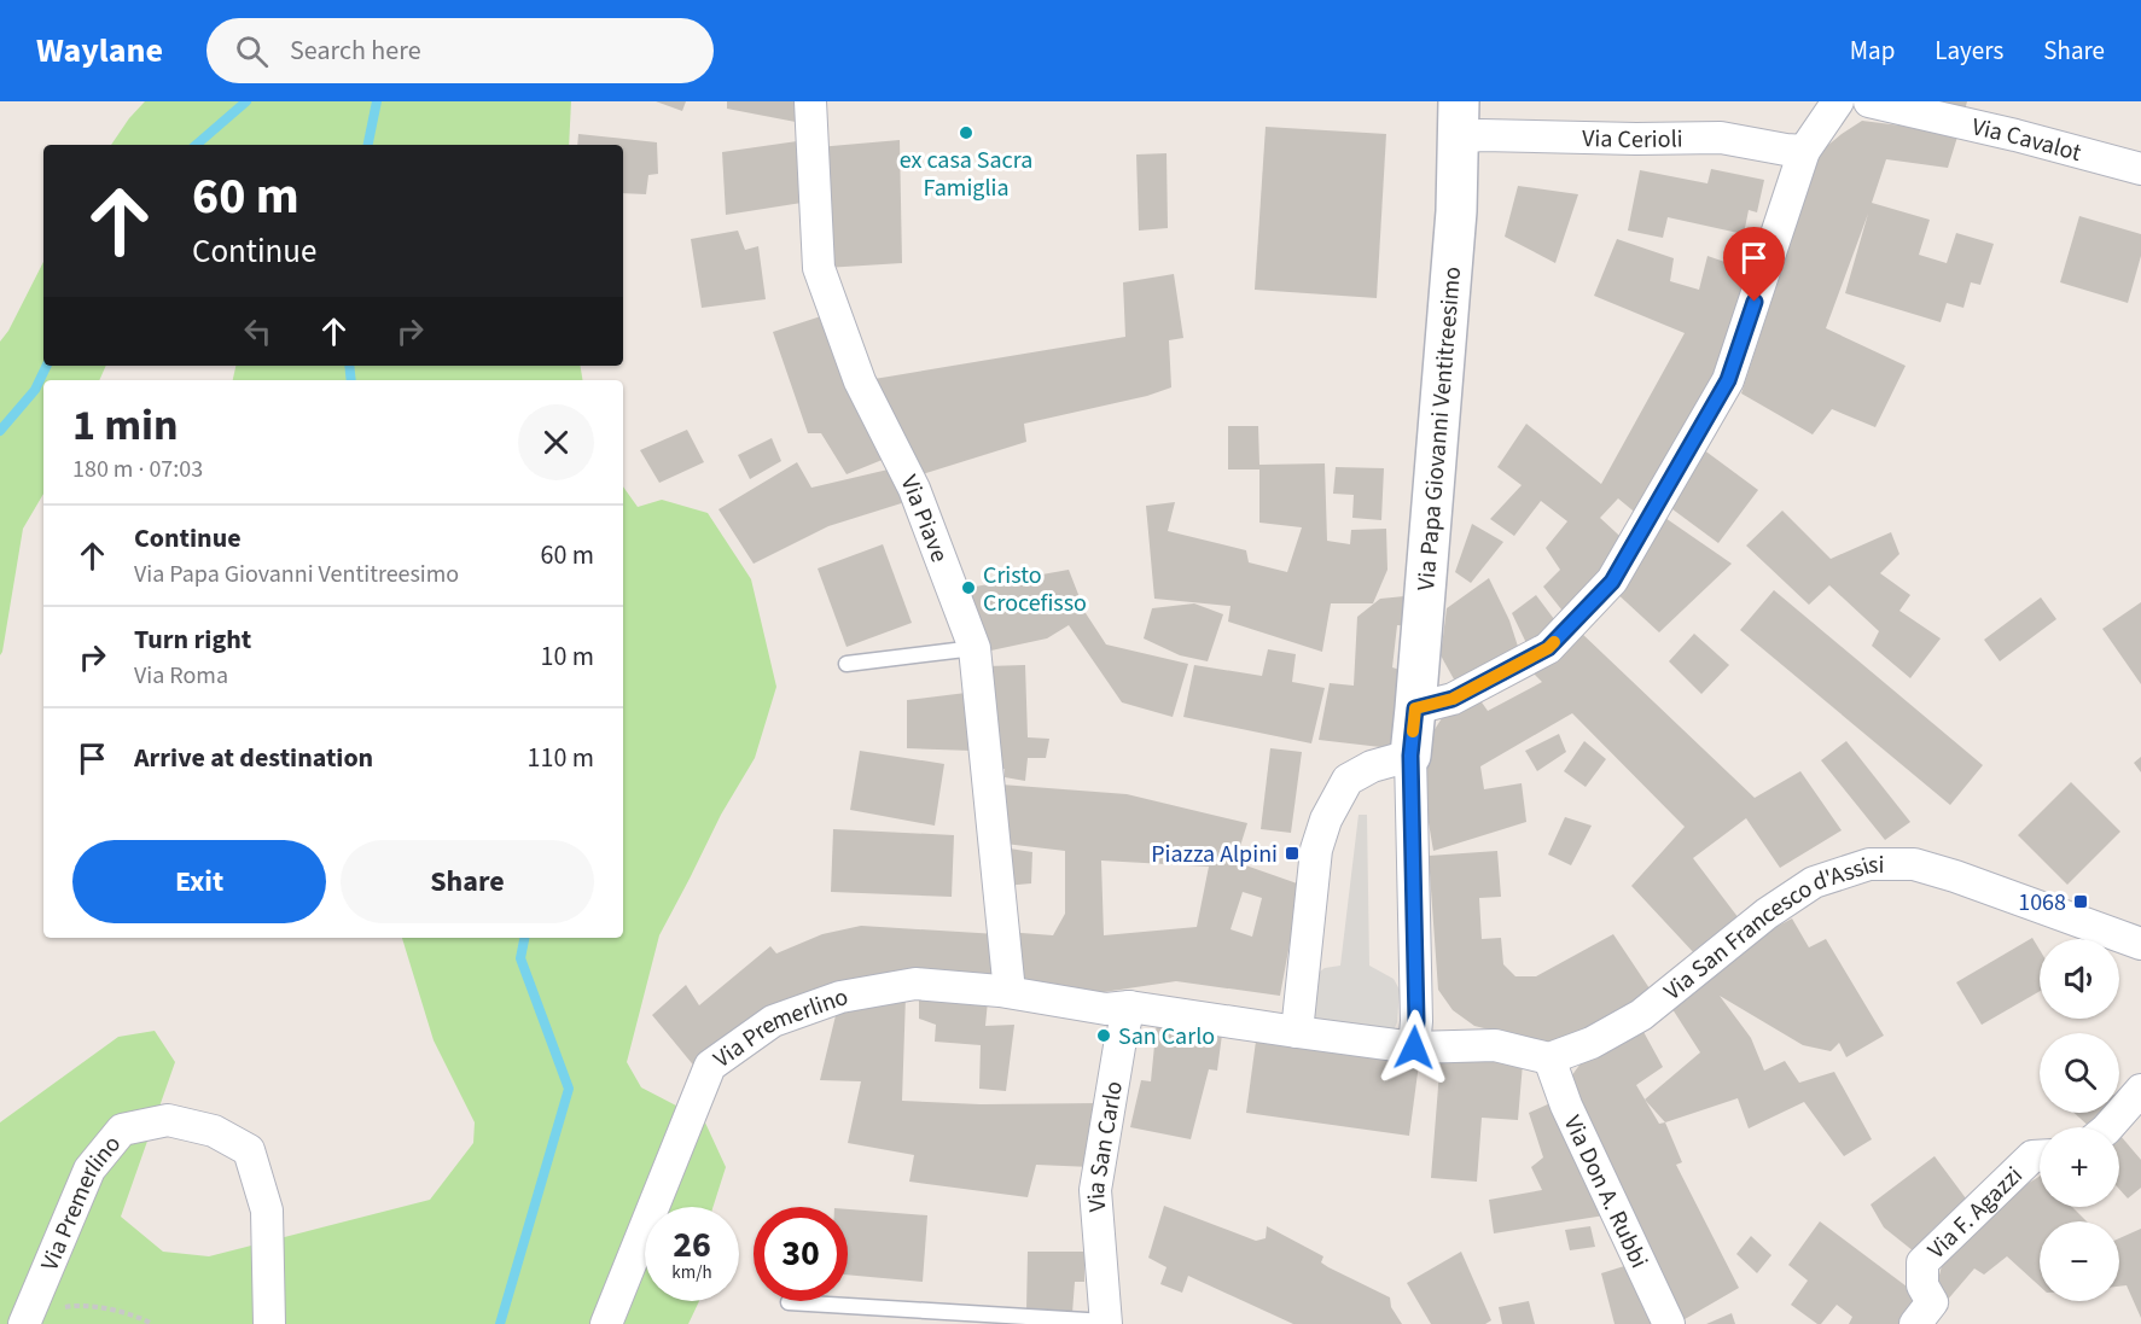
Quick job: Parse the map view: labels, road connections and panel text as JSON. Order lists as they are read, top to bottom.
{
  "streets": {
    "street": [
      "Via Cerioli",
      "Via Cavalot",
      "Via Papa Giovanni Ventitreesimo",
      "Via Piave",
      "Via San Francesco d'Assisi",
      "Via Premerlino",
      "Via San Carlo",
      "Via Don A. Rubbi",
      "Via F. Agazzi"
    ]
  },
  "crossings": [
    ["Via Cerioli", "Via Papa Giovanni Ventitreesimo"],
    ["Via Piave", "Via Premerlino"],
    ["Via San Francesco d'Assisi", "Via Don A. Rubbi"],
    ["Via Premerlino", "Via San Carlo"]
  ],
  "places": {
    "other": ["ex casa Sacra Famiglia", "Cristo Crocefisso", "San Carlo"],
    "transit": ["Piazza Alpini", "1068"]
  },
  "page": {
    "header": "Waylane",
    "search": "Search here",
    "nav": ["Map", "Layers", "Share"],
    "turn": ["60 m", "Continue"],
    "heading": ["1 min", "180 m · 07:03"],
    "list": [
      {
        "name": "Continue",
        "note": "Via Papa Giovanni Ventitreesimo",
        "value": "60 m"
      },
      {
        "name": "Turn right",
        "note": "Via Roma",
        "value": "10 m"
      },
      {
        "name": "Arrive at destination",
        "value": "110 m"
      }
    ],
    "buttons": ["Exit", "Share"],
    "map_buttons": ["+", "−"],
    "speed": "26 km/h",
    "limit": "30"
  }
}
